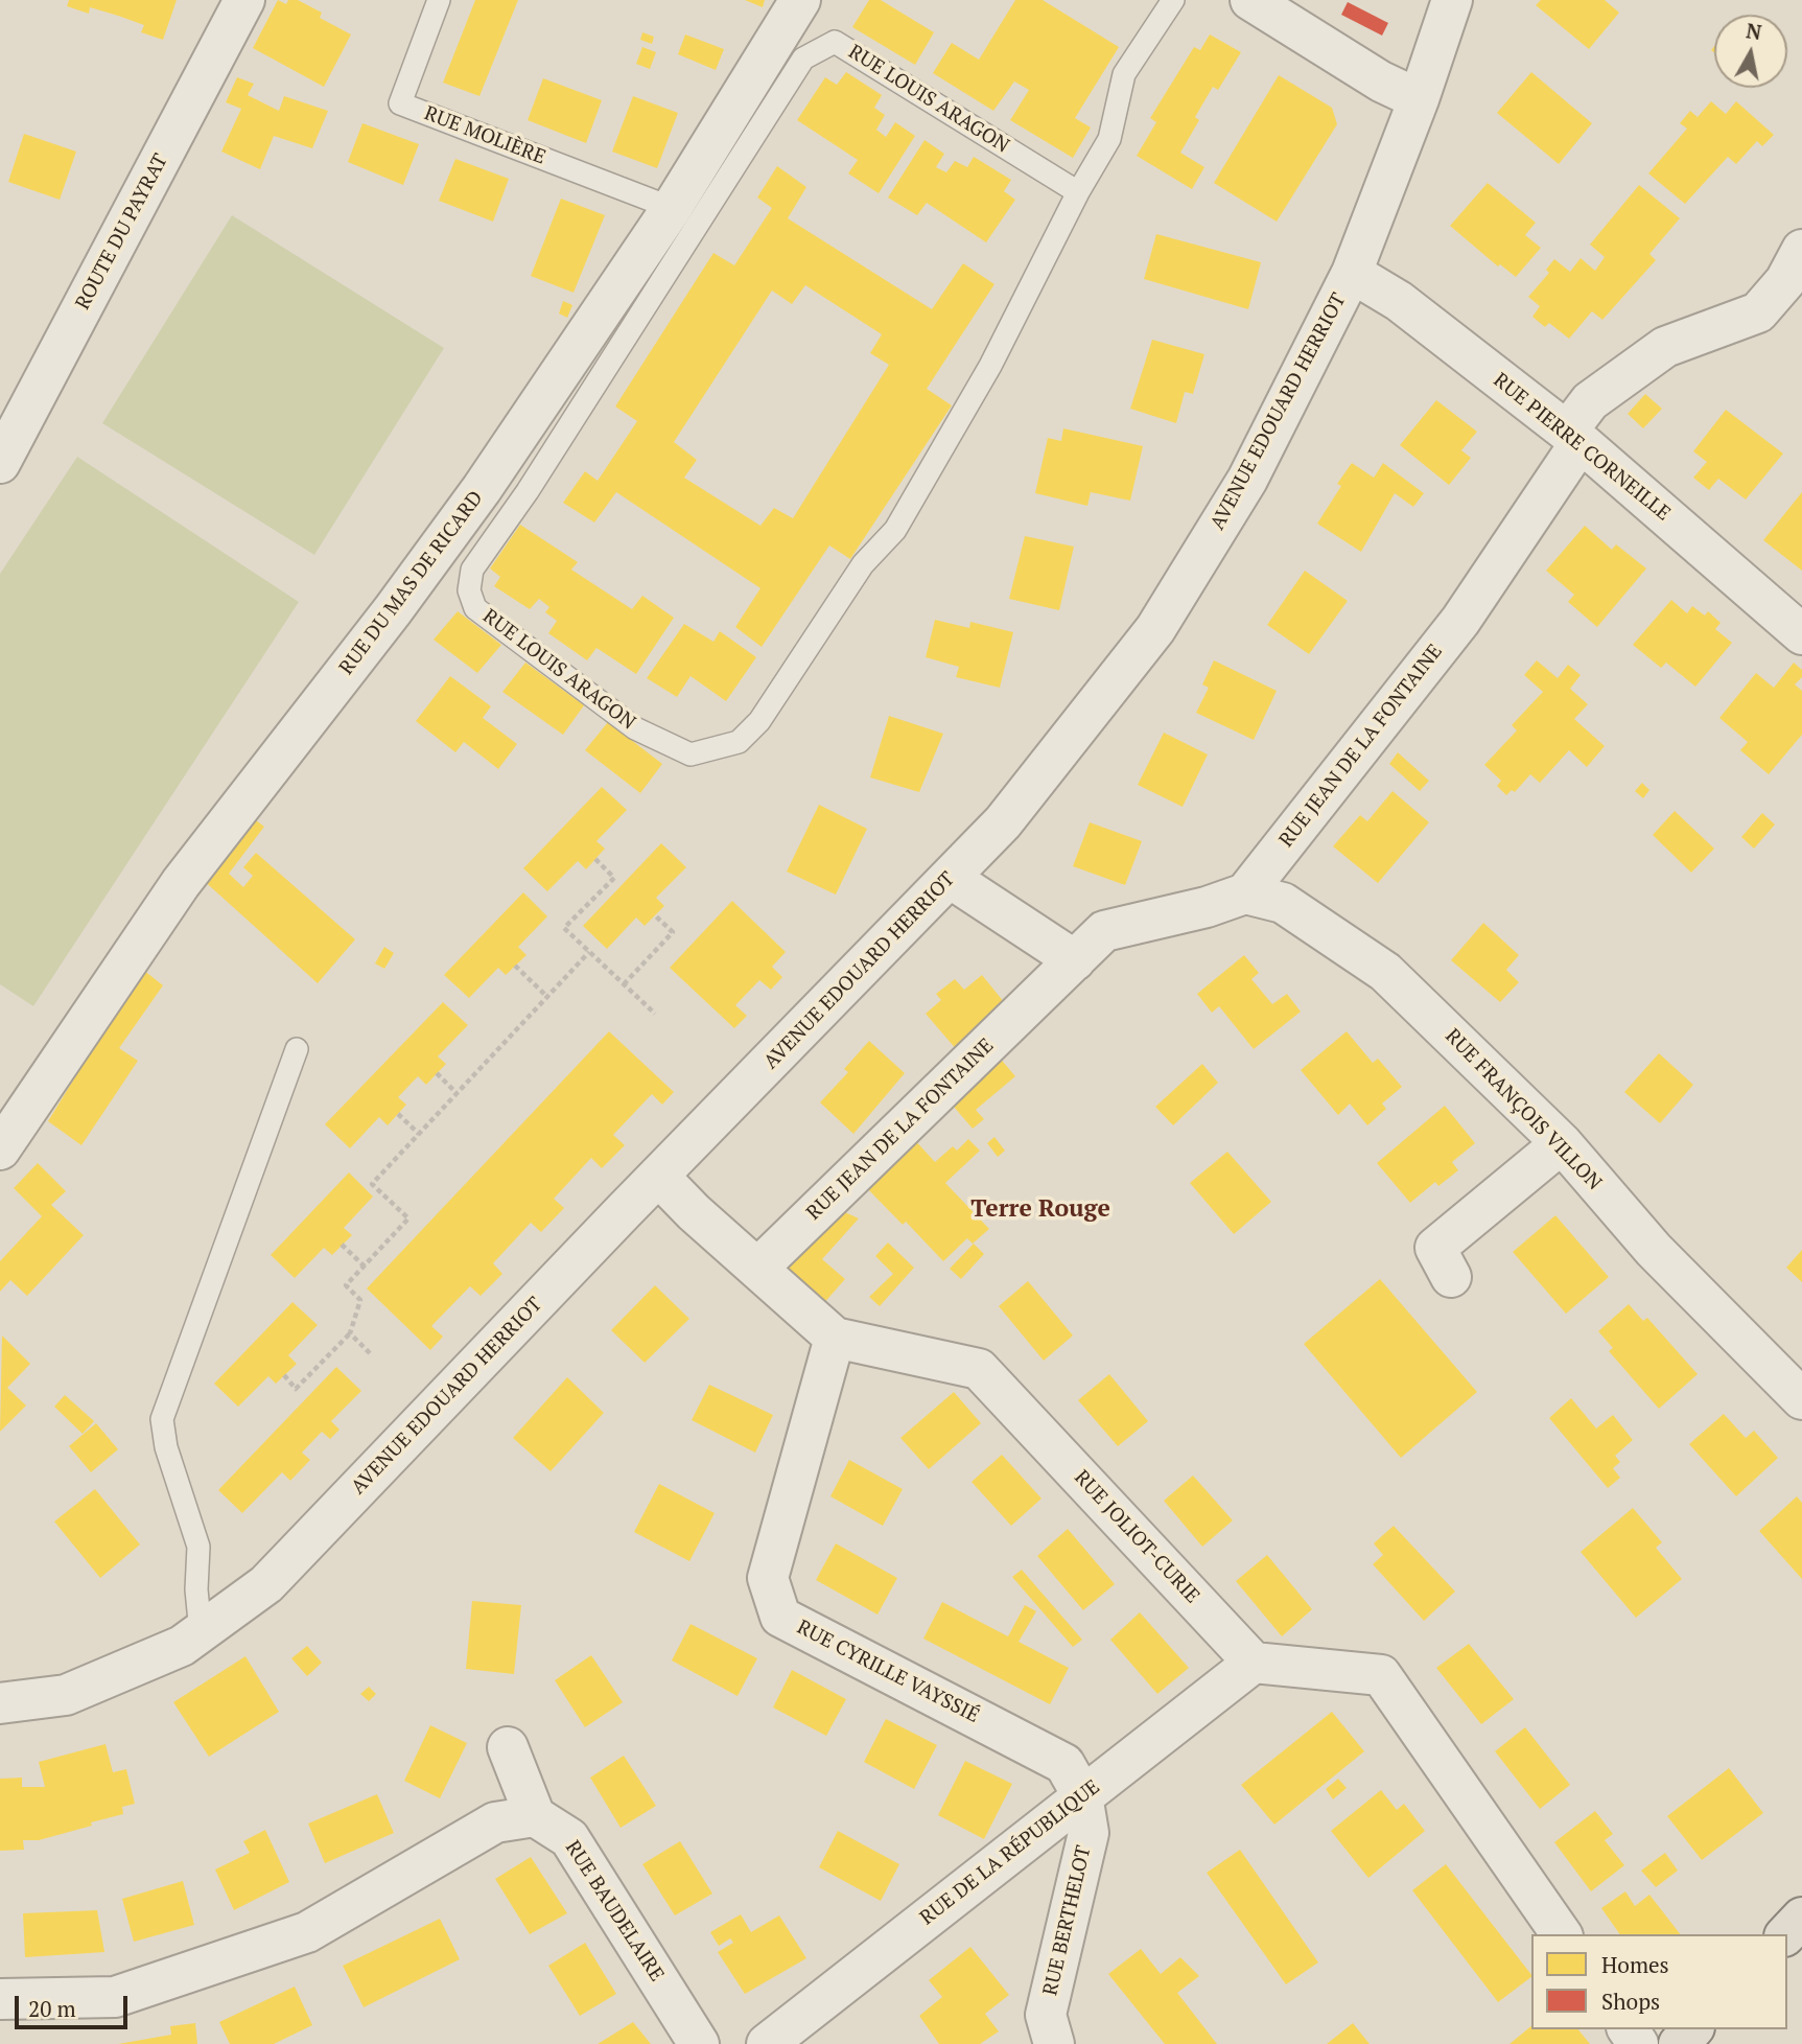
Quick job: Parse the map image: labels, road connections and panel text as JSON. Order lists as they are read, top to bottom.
{
  "streets": {
    "street": [
      "ROUTE DU PAYRAT",
      "AVENUE EDOUARD HERRIOT",
      "RUE PIERRE CORNEILLE",
      "RUE DU MAS DE RICARD",
      "RUE JEAN DE LA FONTAINE",
      "RUE FRANÇOIS VILLON",
      "RUE JOLIOT-CURIE",
      "RUE CYRILLE VAYSSIÉ",
      "RUE DE LA RÉPUBLIQUE",
      "RUE BAUDELAIRE",
      "RUE BERTHELOT"
    ],
    "lane": ["RUE LOUIS ARAGON", "RUE MOLIÈRE"]
  },
  "crossings": [
    ["RUE MOLIÈRE", "RUE DU MAS DE RICARD"],
    ["AVENUE EDOUARD HERRIOT", "RUE PIERRE CORNEILLE"],
    ["RUE PIERRE CORNEILLE", "RUE JEAN DE LA FONTAINE"],
    ["RUE JEAN DE LA FONTAINE", "RUE FRANÇOIS VILLON"],
    ["RUE JOLIOT-CURIE", "RUE CYRILLE VAYSSIÉ"],
    ["RUE JOLIOT-CURIE", "RUE DE LA RÉPUBLIQUE"],
    ["RUE CYRILLE VAYSSIÉ", "RUE DE LA RÉPUBLIQUE"],
    ["RUE CYRILLE VAYSSIÉ", "RUE BERTHELOT"],
    ["RUE DE LA RÉPUBLIQUE", "RUE BERTHELOT"]
  ],
  "districts": ["Terre Rouge"],
  "legend": ["Homes", "Shops"],
  "scale_bar": "20 m",
  "north": "top"
}
